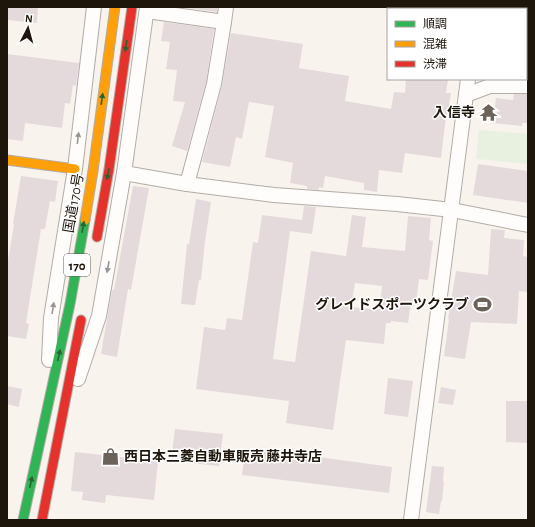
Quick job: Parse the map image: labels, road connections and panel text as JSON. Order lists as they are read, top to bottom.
{
  "streets": {
    "main road": ["国道170号", "170"]
  },
  "places": {
    "temple": ["入信寺"],
    "sports": ["グレイドスポーツクラブ"],
    "shop": ["西日本三菱自動車販売 藤井寺店"]
  },
  "legend": ["順調", "混雑", "渋滞"],
  "north": "top"
}
